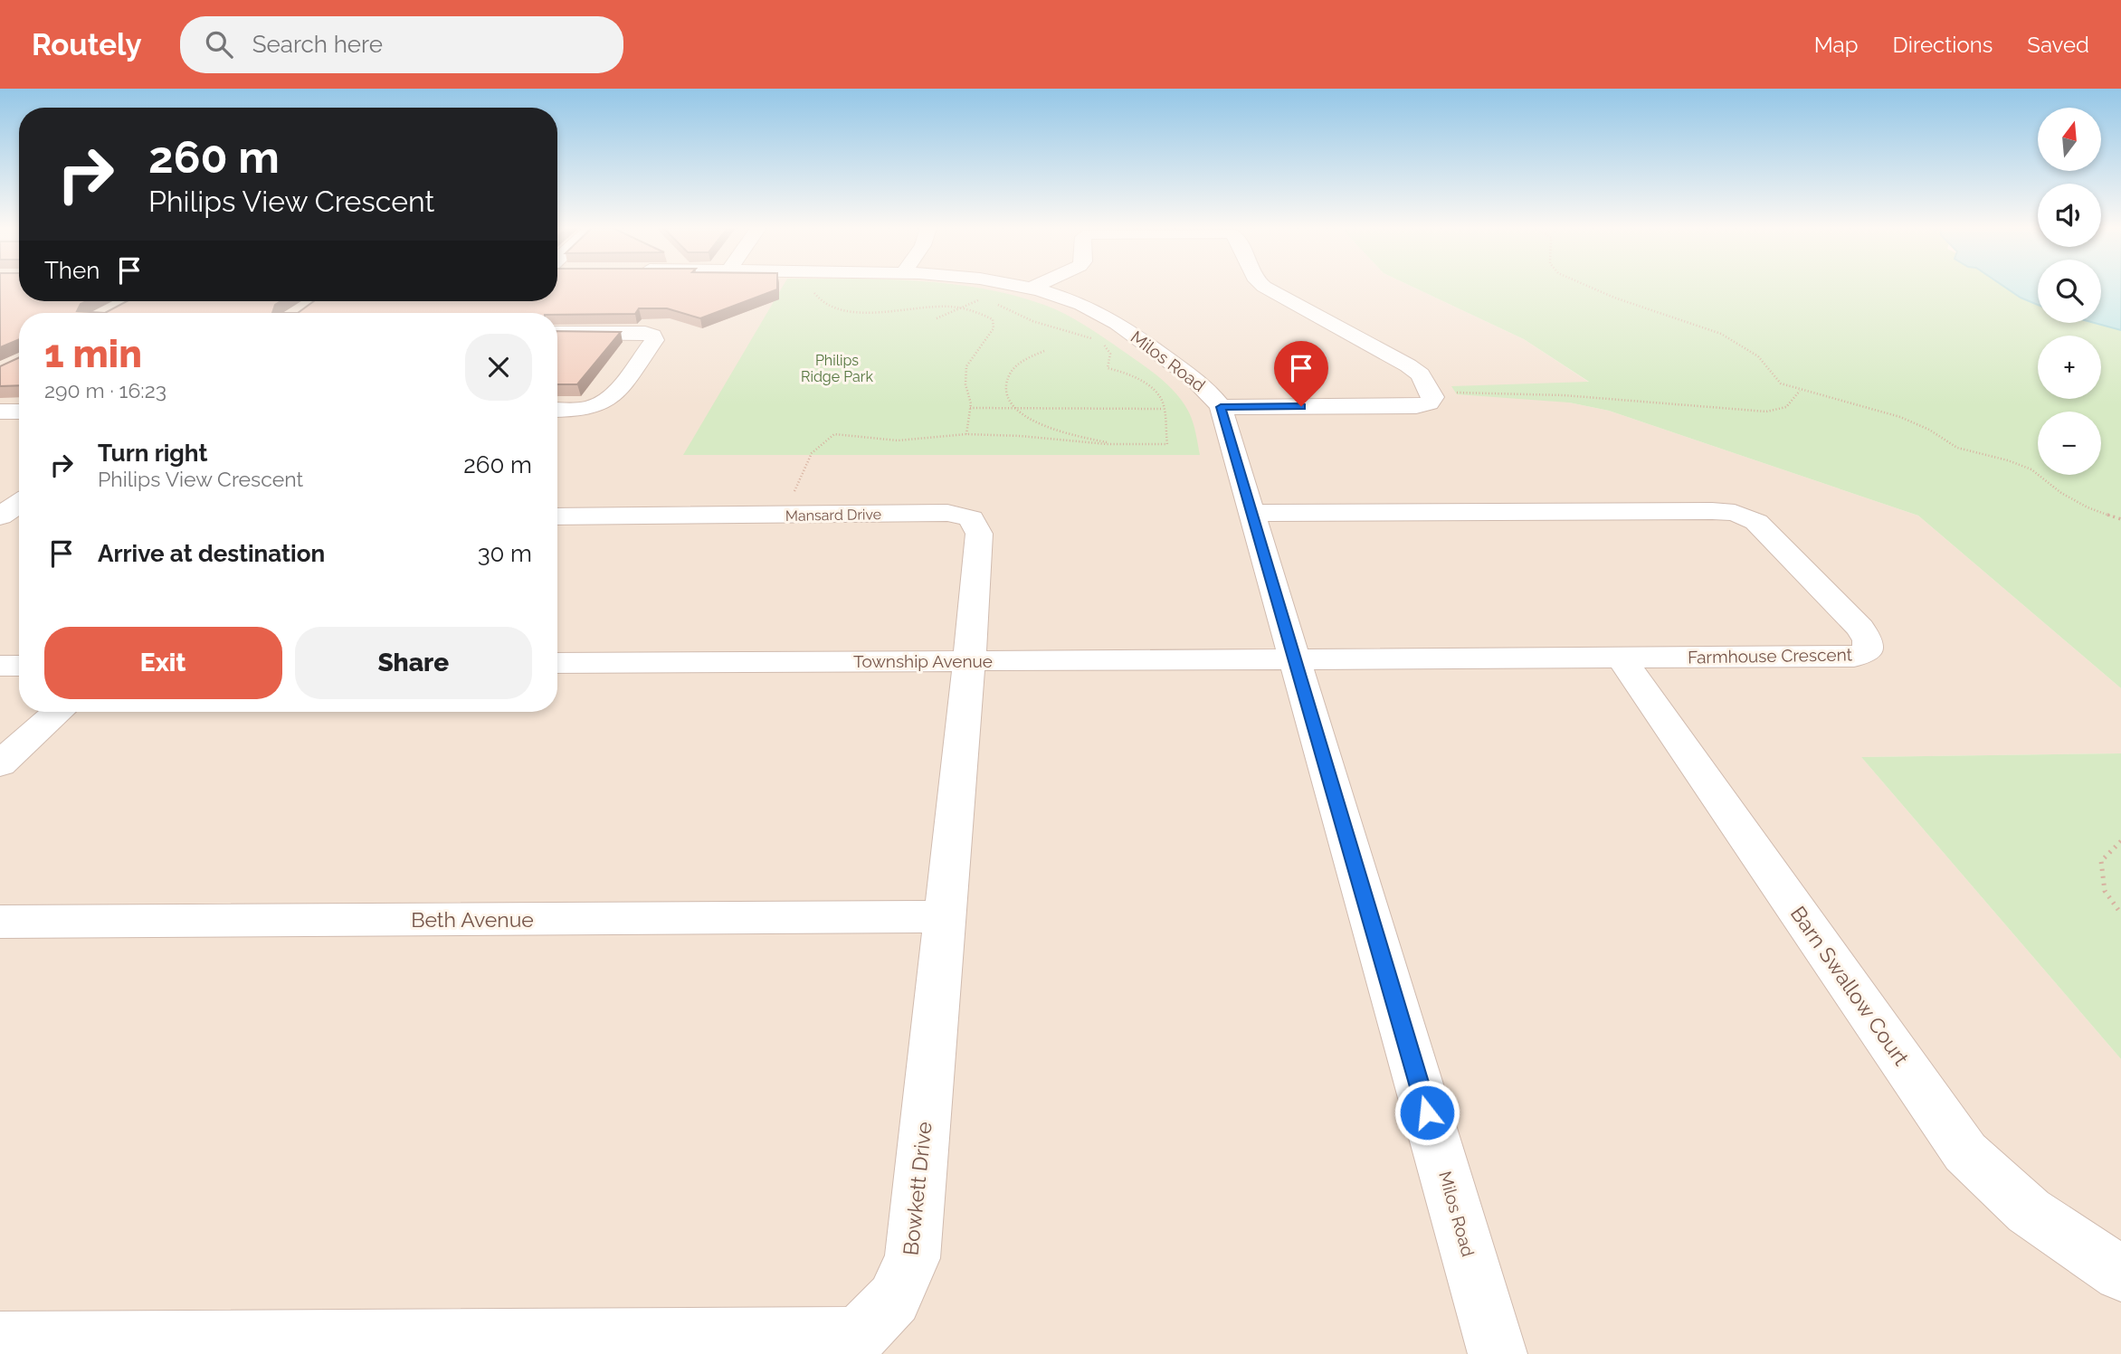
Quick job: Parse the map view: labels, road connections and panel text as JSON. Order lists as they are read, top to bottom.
{
  "streets": {
    "street": [
      "Milos Road",
      "Mansard Drive",
      "Farmhouse Crescent",
      "Township Avenue",
      "Beth Avenue",
      "Barn Swallow Court",
      "Bowkett Drive"
    ]
  },
  "crossings": [
    ["Milos Road", "Farmhouse Crescent"],
    ["Milos Road", "Township Avenue"],
    ["Mansard Drive", "Township Avenue"],
    ["Mansard Drive", "Bowkett Drive"],
    ["Farmhouse Crescent", "Township Avenue"],
    ["Farmhouse Crescent", "Barn Swallow Court"],
    ["Township Avenue", "Bowkett Drive"],
    ["Beth Avenue", "Bowkett Drive"]
  ],
  "parks": ["Philips Ridge Park"],
  "north": "top",
  "page": {
    "header": "Routely",
    "search": "Search here",
    "nav": ["Map", "Directions", "Saved"],
    "map_buttons": ["+", "−"],
    "turn": ["260 m", "Philips View Crescent"],
    "then": "Then",
    "heading": ["1 min", "290 m · 16:23"],
    "list": [
      {
        "name": "Turn right",
        "note": "Philips View Crescent",
        "value": "260 m"
      },
      {
        "name": "Arrive at destination",
        "value": "30 m"
      }
    ],
    "buttons": ["Exit", "Share"]
  }
}
